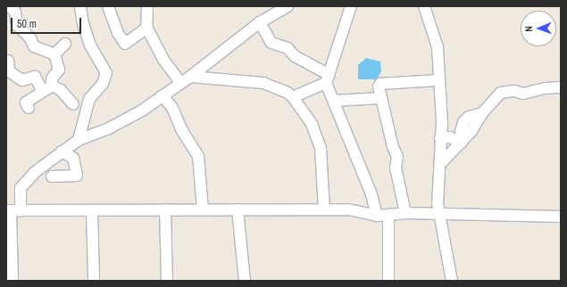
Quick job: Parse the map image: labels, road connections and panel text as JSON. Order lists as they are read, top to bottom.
{
  "scale_bar": "50 m",
  "north": "left"
}
